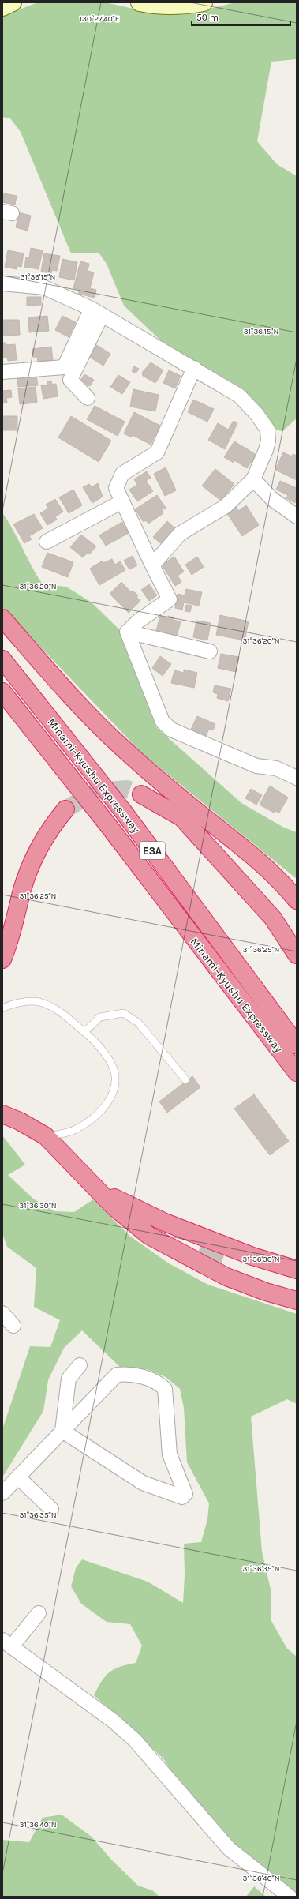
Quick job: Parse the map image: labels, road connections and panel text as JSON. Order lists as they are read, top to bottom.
{
  "streets": {
    "highway": ["Minami-Kyushu Expressway", "E3A"]
  },
  "scale_bar": "50 m",
  "coordinates": [
    "130°27'40\"E",
    "31°36'15\"N",
    "31°36'20\"N",
    "31°36'25\"N",
    "31°36'30\"N",
    "31°36'35\"N",
    "31°36'40\"N"
  ]
}
